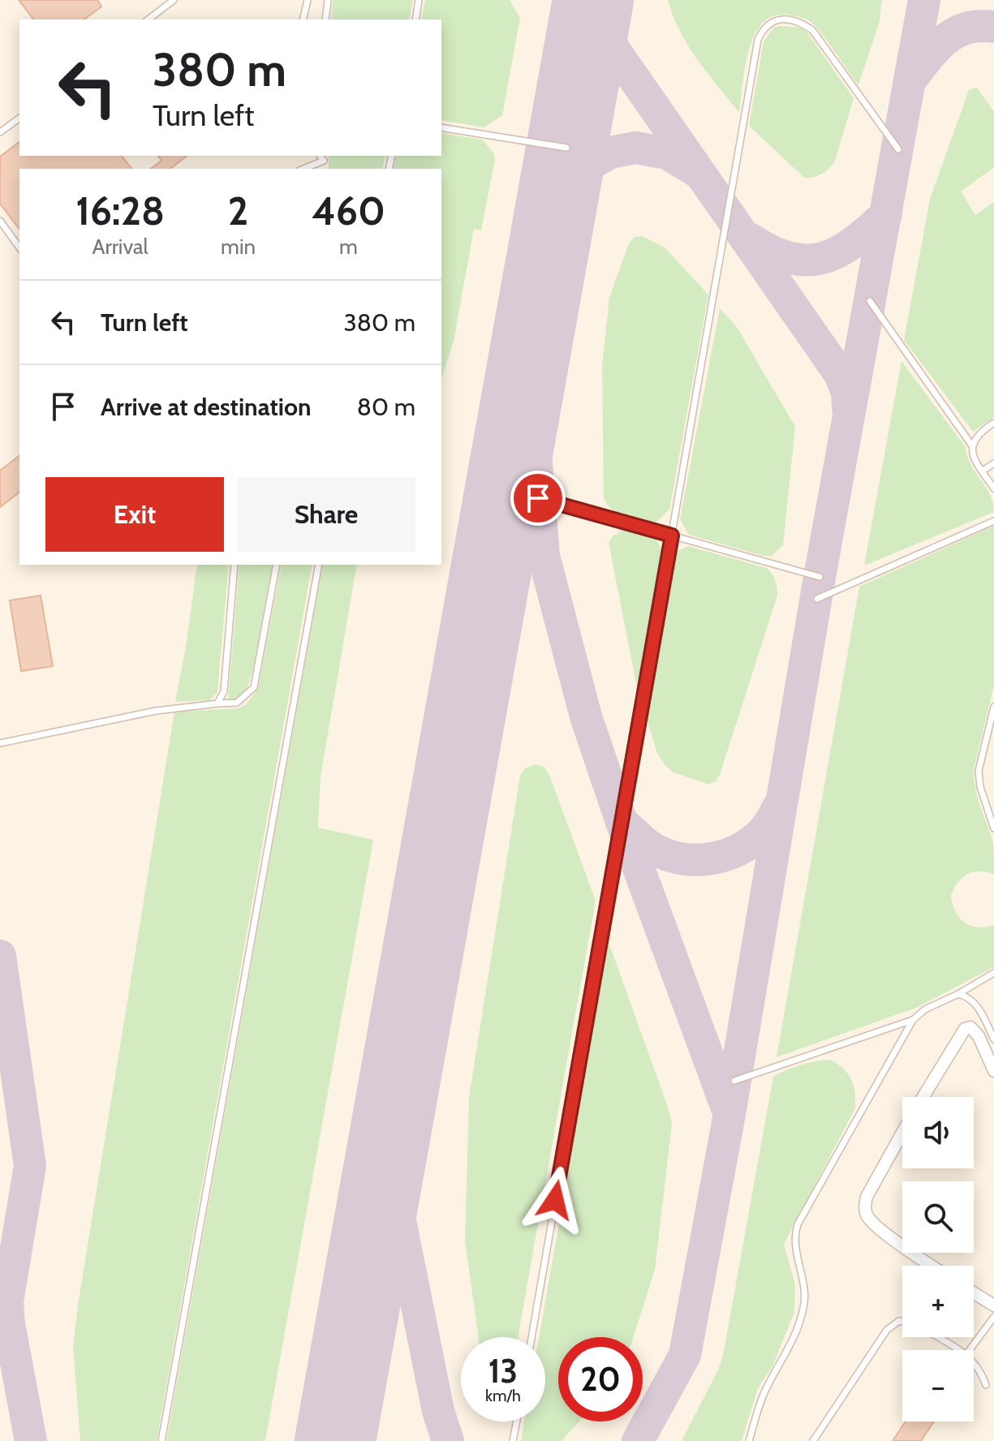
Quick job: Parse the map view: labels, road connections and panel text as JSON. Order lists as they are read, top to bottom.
{
  "page": {
    "turn": ["380 m", "Turn left"],
    "eta": [
      "16:28",
      "Arrival",
      "2",
      "min",
      "460",
      "m"
    ],
    "list": [
      {
        "name": "Turn left",
        "value": "380 m"
      },
      {
        "name": "Arrive at destination",
        "value": "80 m"
      }
    ],
    "buttons": ["Exit", "Share"],
    "map_buttons": ["+", "−"],
    "speed": "13 km/h",
    "limit": "20"
  }
}
